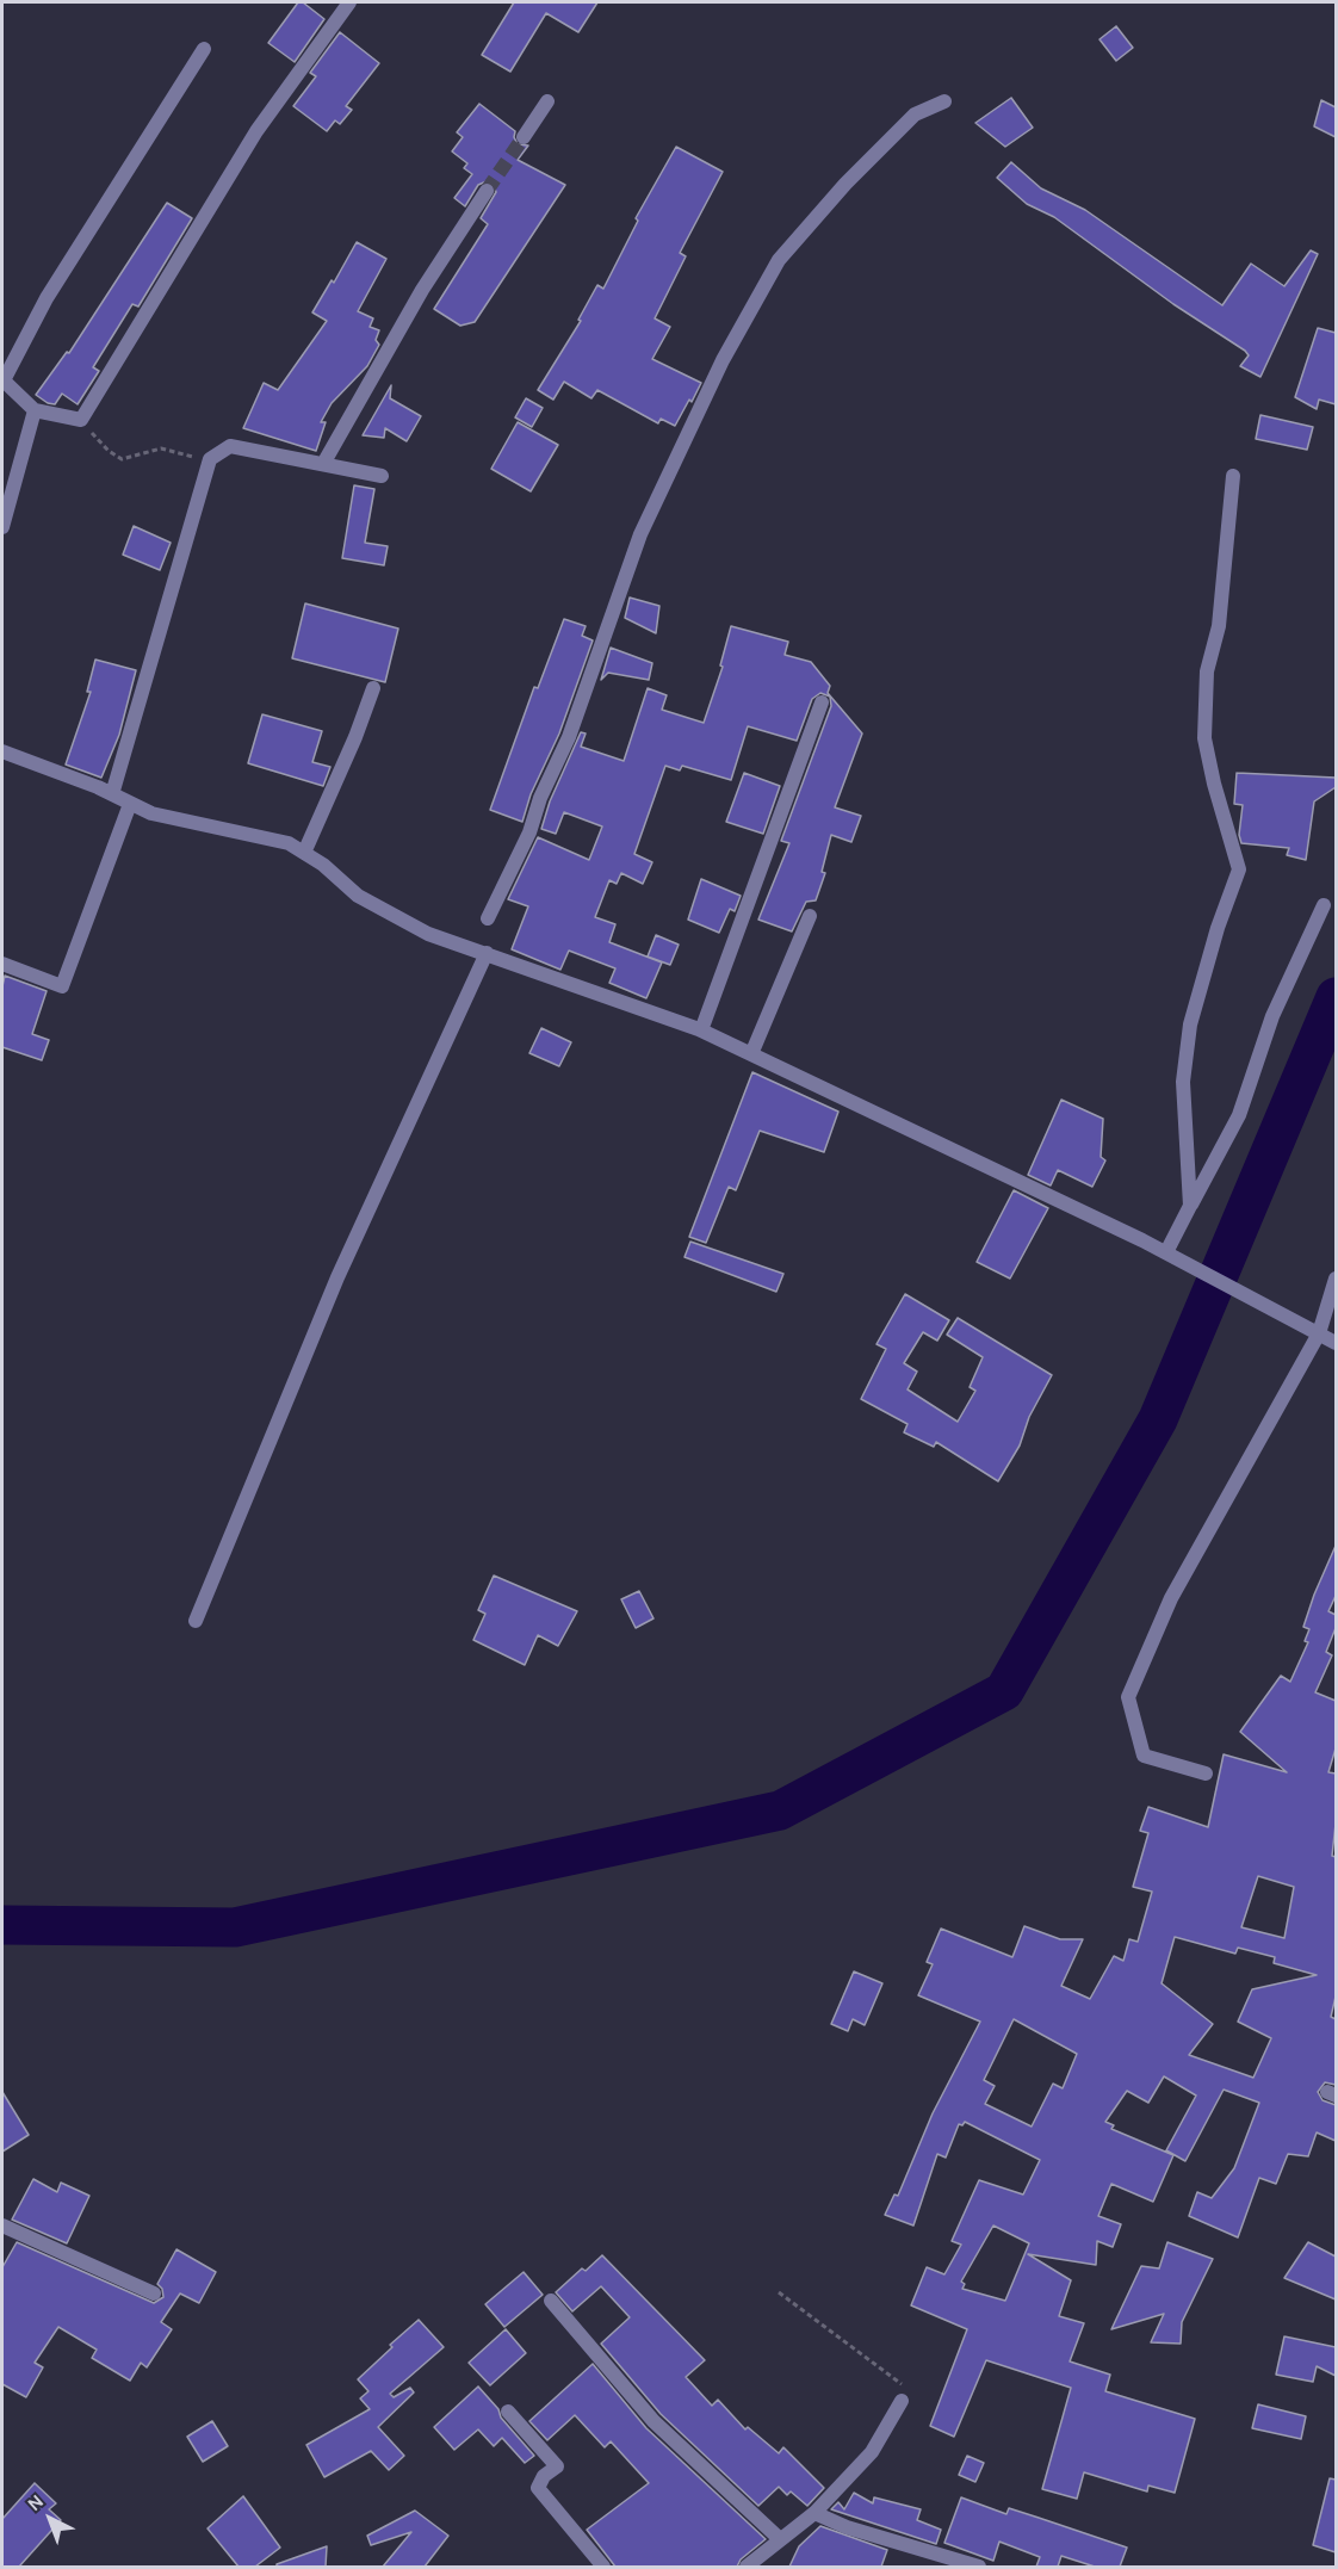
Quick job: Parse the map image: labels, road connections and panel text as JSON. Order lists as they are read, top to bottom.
{
  "north": "top left"
}
